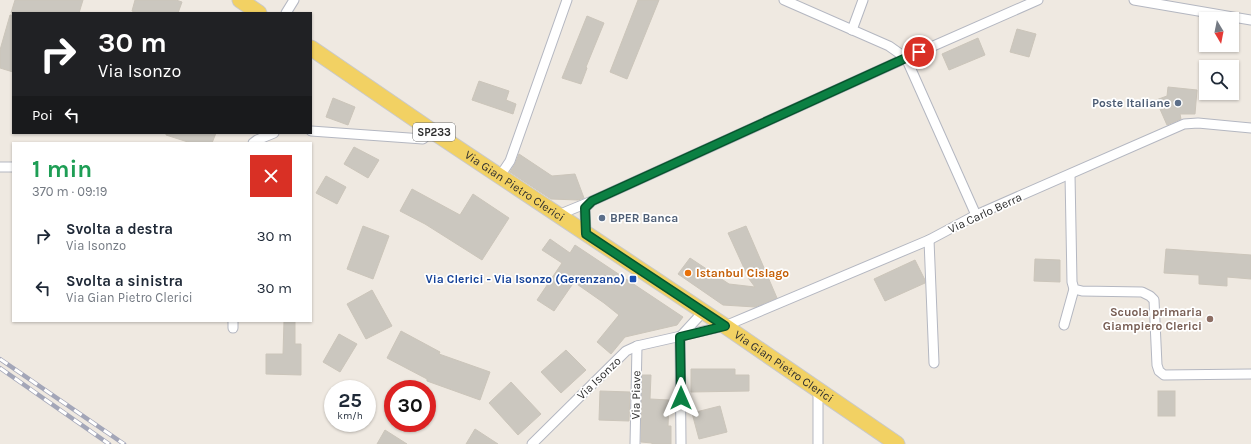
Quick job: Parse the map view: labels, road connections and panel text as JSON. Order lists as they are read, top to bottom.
{
  "streets": {
    "main road": ["SP233", "Via Gian Pietro Clerici"],
    "street": ["Via Carlo Berra", "Via Isonzo", "Via Piave"]
  },
  "crossings": [
    ["Via Gian Pietro Clerici", "Via Carlo Berra"],
    ["Via Gian Pietro Clerici", "Via Isonzo"],
    ["Via Carlo Berra", "Via Isonzo"],
    ["Via Isonzo", "Via Piave"]
  ],
  "places": {
    "other": [
      "Poste Italiane",
      "BPER Banca",
      "Istanbul Cislago",
      "Scuola primaria Giampiero Clerici"
    ],
    "transit": ["Via Clerici - Via Isonzo (Gerenzano)"]
  },
  "north": "bottom",
  "page": {
    "turn": ["30 m", "Via Isonzo"],
    "then": "Poi",
    "heading": ["1 min", "370 m · 09:19"],
    "list": [
      {
        "name": "Svolta a destra",
        "note": "Via Isonzo",
        "value": "30 m"
      },
      {
        "name": "Svolta a sinistra",
        "note": "Via Gian Pietro Clerici",
        "value": "30 m"
      }
    ],
    "speed": "25 km/h",
    "limit": "30"
  }
}
